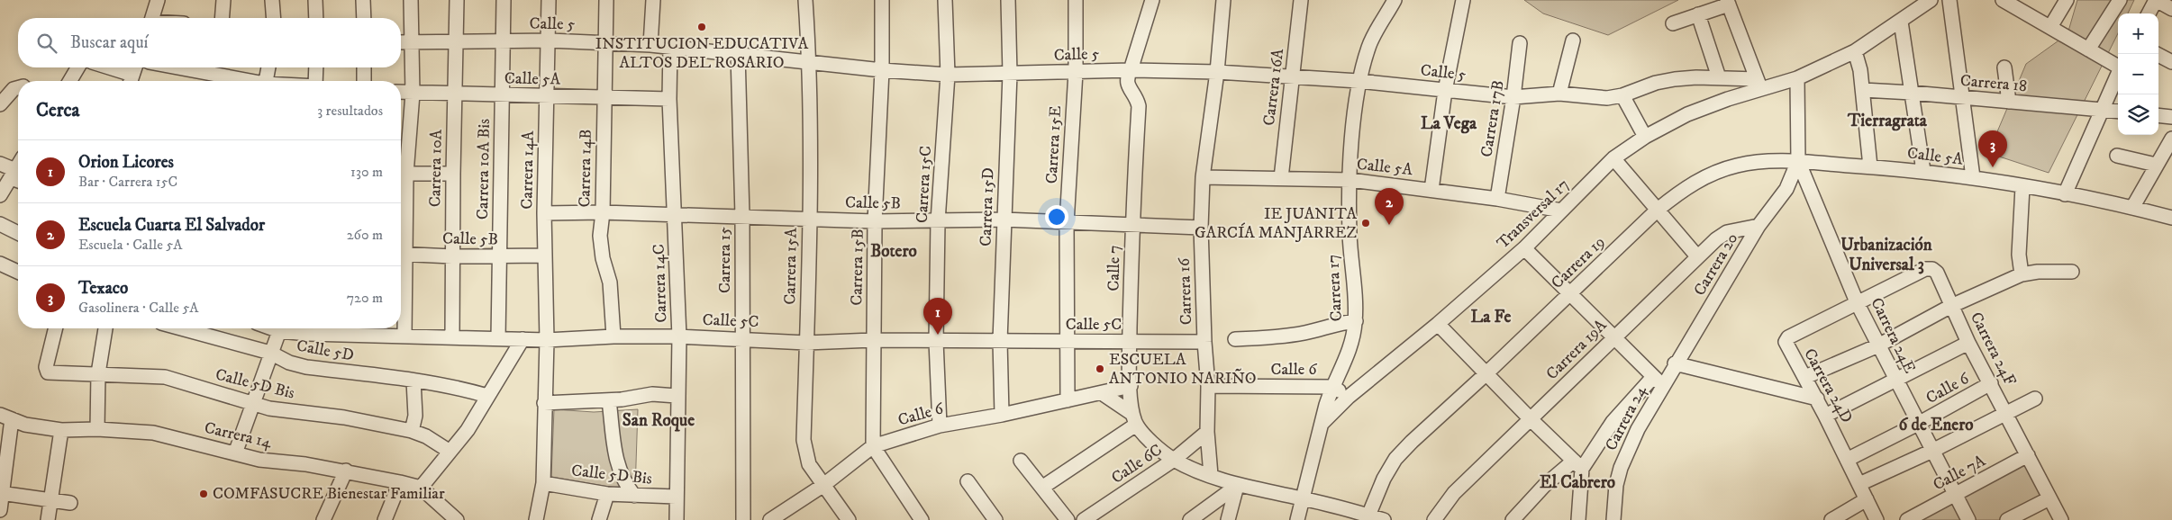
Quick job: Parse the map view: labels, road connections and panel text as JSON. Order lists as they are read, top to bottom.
{
  "streets": {
    "street": [
      "Calle 5",
      "Calle 5A",
      "Carrera 18",
      "Carrera 16A",
      "Carrera 17B",
      "Carrera 15E",
      "Carrera 10A",
      "Carrera 14B",
      "Carrera 10A Bis",
      "Carrera 14A",
      "Carrera 15C",
      "Calle 5B",
      "Carrera 15D",
      "Transversal 17",
      "Carrera 15",
      "Carrera 19",
      "Carrera 20",
      "Carrera 15A",
      "Carrera 15B",
      "Calle 7",
      "Carrera 14C",
      "Carrera 17",
      "Carrera 16",
      "Calle 5C",
      "Carrera 24E",
      "Carrera 24F",
      "Carrera 19A",
      "Calle 5D",
      "Calle 6",
      "Calle 5D Bis",
      "Carrera 24D",
      "Carrera 24",
      "Carrera 14",
      "Calle 6C",
      "Calle 7A"
    ]
  },
  "crossings": [
    ["Calle 5", "Carrera 16A"],
    ["Calle 5", "Carrera 17B"],
    ["Calle 5", "Carrera 15E"],
    ["Calle 5", "Carrera 10A"],
    ["Calle 5", "Carrera 14B"],
    ["Calle 5", "Carrera 10A Bis"],
    ["Calle 5", "Carrera 14A"],
    ["Calle 5", "Carrera 15C"],
    ["Calle 5", "Carrera 15D"],
    ["Calle 5", "Transversal 17"],
    ["Calle 5", "Carrera 15"],
    ["Calle 5", "Carrera 15A"],
    ["Calle 5", "Carrera 15B"],
    ["Calle 5", "Calle 7"],
    ["Calle 5", "Carrera 14C"],
    ["Calle 5", "Carrera 17"],
    ["Calle 5", "Carrera 16"],
    ["Calle 5A", "Carrera 16A"],
    ["Calle 5A", "Carrera 17B"],
    ["Calle 5A", "Carrera 10A"],
    ["Calle 5A", "Carrera 14B"],
    ["Calle 5A", "Carrera 10A Bis"],
    ["Calle 5A", "Carrera 14A"],
    ["Calle 5A", "Transversal 17"],
    ["Calle 5A", "Carrera 19"],
    ["Calle 5A", "Carrera 20"],
    ["Calle 5A", "Carrera 14C"],
    ["Calle 5A", "Carrera 17"],
    ["Calle 5A", "Carrera 16"],
    ["Calle 5A", "Carrera 24E"],
    ["Carrera 15E", "Calle 5B"],
    ["Carrera 15E", "Calle 5C"],
    ["Carrera 15E", "Calle 6"],
    ["Carrera 10A", "Calle 5B"],
    ["Carrera 10A", "Calle 5C"],
    ["Carrera 14B", "Calle 5B"],
    ["Carrera 14B", "Calle 5C"],
    ["Carrera 10A Bis", "Calle 5B"],
    ["Carrera 10A Bis", "Calle 5C"],
    ["Carrera 14A", "Calle 5B"],
    ["Carrera 14A", "Calle 5C"],
    ["Carrera 15C", "Calle 5B"],
    ["Carrera 15C", "Calle 5C"],
    ["Carrera 15C", "Calle 6"],
    ["Calle 5B", "Carrera 15D"],
    ["Calle 5B", "Carrera 15"],
    ["Calle 5B", "Carrera 15A"],
    ["Calle 5B", "Carrera 15B"],
    ["Calle 5B", "Calle 7"],
    ["Calle 5B", "Carrera 14C"],
    ["Calle 5B", "Carrera 16"],
    ["Carrera 15D", "Calle 5C"],
    ["Carrera 15D", "Calle 6"],
    ["Transversal 17", "Carrera 20"],
    ["Transversal 17", "Carrera 17"],
    ["Transversal 17", "Calle 6"],
    ["Carrera 15", "Calle 5C"],
    ["Carrera 19", "Carrera 20"],
    ["Carrera 19", "Carrera 24E"],
    ["Carrera 20", "Carrera 24E"],
    ["Carrera 20", "Carrera 19A"],
    ["Carrera 20", "Carrera 24"],
    ["Carrera 15A", "Calle 5C"],
    ["Carrera 15A", "Calle 6"],
    ["Carrera 15B", "Calle 5C"],
    ["Carrera 15B", "Calle 6"],
    ["Calle 7", "Calle 5C"],
    ["Calle 7", "Calle 6"],
    ["Carrera 14C", "Calle 5C"],
    ["Carrera 14C", "Calle 5D Bis"],
    ["Carrera 17", "Calle 6"],
    ["Carrera 16", "Calle 5C"],
    ["Carrera 16", "Calle 6"],
    ["Carrera 16", "Calle 6C"],
    ["Carrera 24E", "Carrera 24F"],
    ["Carrera 24E", "Calle 6"],
    ["Carrera 24E", "Carrera 24D"],
    ["Carrera 24E", "Calle 7A"],
    ["Carrera 24F", "Calle 6"],
    ["Carrera 24F", "Carrera 24D"],
    ["Carrera 24F", "Calle 7A"],
    ["Calle 6", "Carrera 24D"]
  ],
  "districts": [
    "Tierragrata",
    "La Vega",
    "Urbanización Universal 3",
    "Botero",
    "La Fe",
    "San Roque",
    "6 de Enero",
    "El Cabrero"
  ],
  "places": [
    "INSTITUCION EDUCATIVA ALTOS DEL ROSARIO",
    "IE JUANITA GARCÍA MANJARREZ",
    "ESCUELA ANTONIO NARIÑO",
    "COMFASUCRE Bienestar Familiar"
  ],
  "page": {
    "map_buttons": ["+", "−"],
    "search": "Buscar aquí",
    "heading": ["Cerca", "3 resultados"],
    "pins": ["3", "2", "1"],
    "list": [
      {
        "mark": "1",
        "name": "Orion Licores",
        "note": "Bar · Carrera 15C",
        "value": "130 m"
      },
      {
        "mark": "2",
        "name": "Escuela Cuarta El Salvador",
        "note": "Escuela · Calle 5A",
        "value": "260 m"
      },
      {
        "mark": "3",
        "name": "Texaco",
        "note": "Gasolinera · Calle 5A",
        "value": "720 m"
      }
    ]
  }
}
